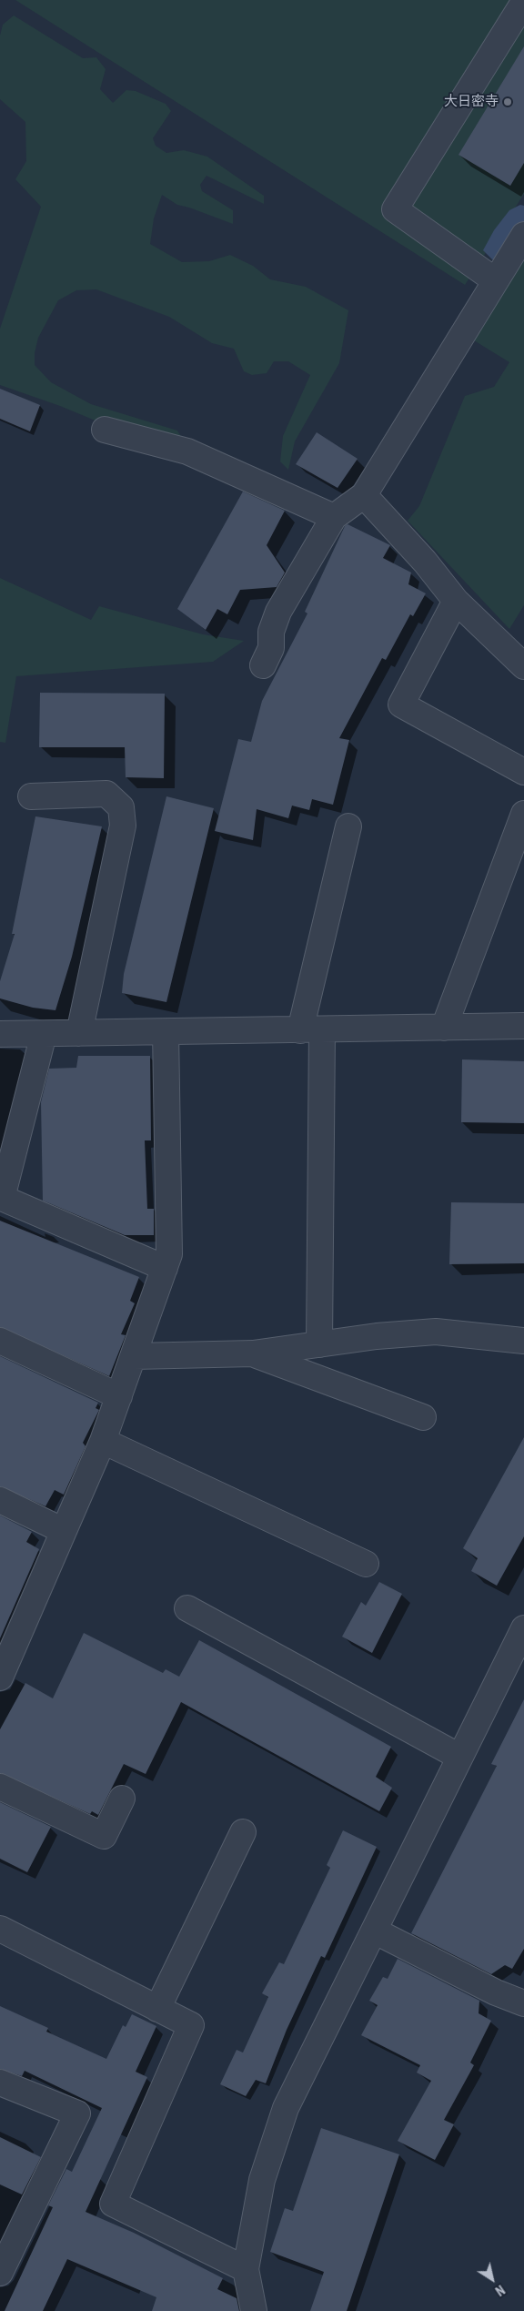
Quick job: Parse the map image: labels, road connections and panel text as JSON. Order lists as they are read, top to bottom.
{
  "places": ["大日密寺"],
  "north": "bottom right"
}
